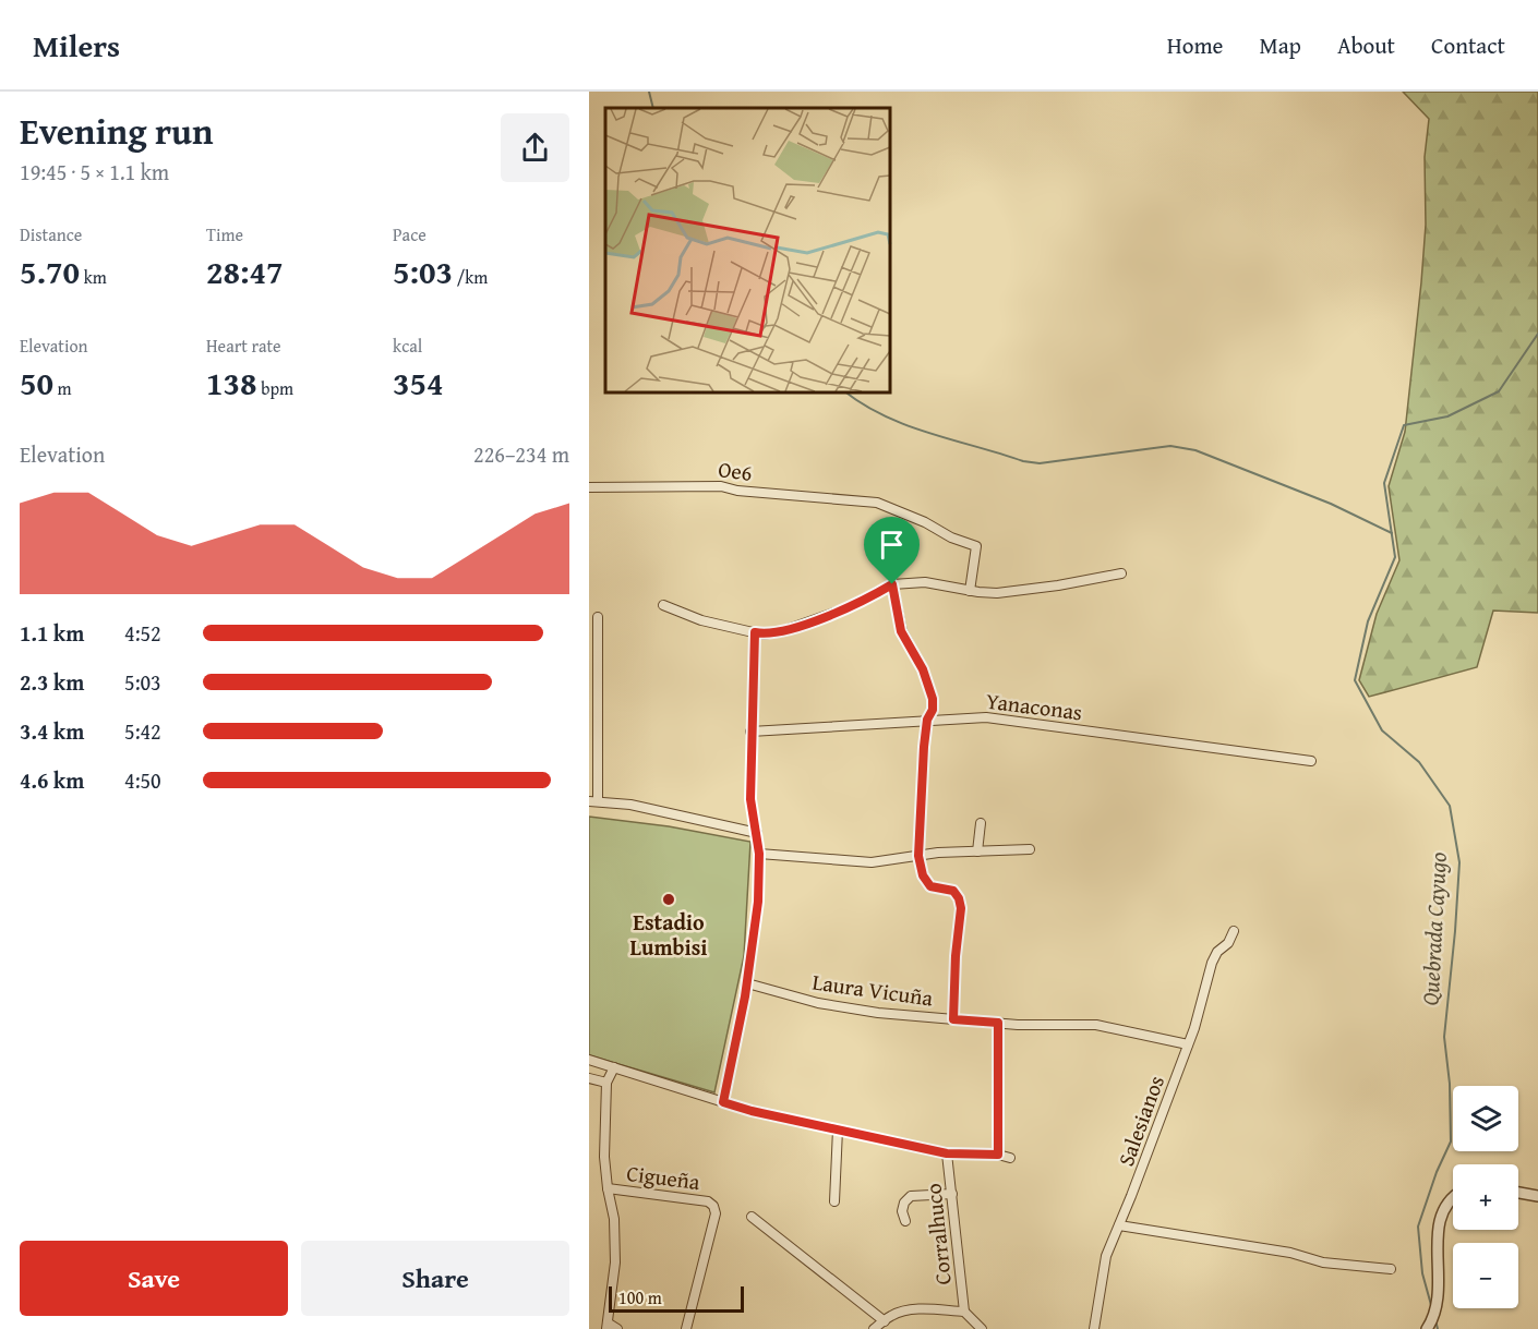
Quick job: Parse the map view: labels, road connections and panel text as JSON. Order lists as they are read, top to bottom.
{
  "streets": {
    "street": [
      "Oe6",
      "Yanaconas",
      "Laura Vicuña",
      "Salesianos",
      "Cigueña",
      "Corralhuco"
    ]
  },
  "crossings": [
    ["Laura Vicuña", "Salesianos"]
  ],
  "water": ["Quebrada Cayugo"],
  "places": ["Estadio Lumbisi"],
  "scale_bar": "100 m",
  "page": {
    "header": "Milers",
    "nav": [
      "Home",
      "Map",
      "About",
      "Contact"
    ],
    "heading": ["Evening run", "19:45 · 5 × 1.1 km"],
    "stats": [
      ["Distance", "5.70 km"],
      ["Time", "28:47"],
      ["Pace", "5:03 /km"],
      ["Elevation", "50 m"],
      ["Heart rate", "138 bpm"],
      ["kcal", "354"]
    ],
    "chart": ["Elevation", "226–234 m"],
    "list": [
      {
        "name": "1.1 km",
        "note": "4:52"
      },
      {
        "name": "2.3 km",
        "note": "5:03"
      },
      {
        "name": "3.4 km",
        "note": "5:42"
      },
      {
        "name": "4.6 km",
        "note": "4:50"
      }
    ],
    "map_buttons": ["+", "−"],
    "buttons": ["Save", "Share"],
    "scale": "100 m"
  }
}
